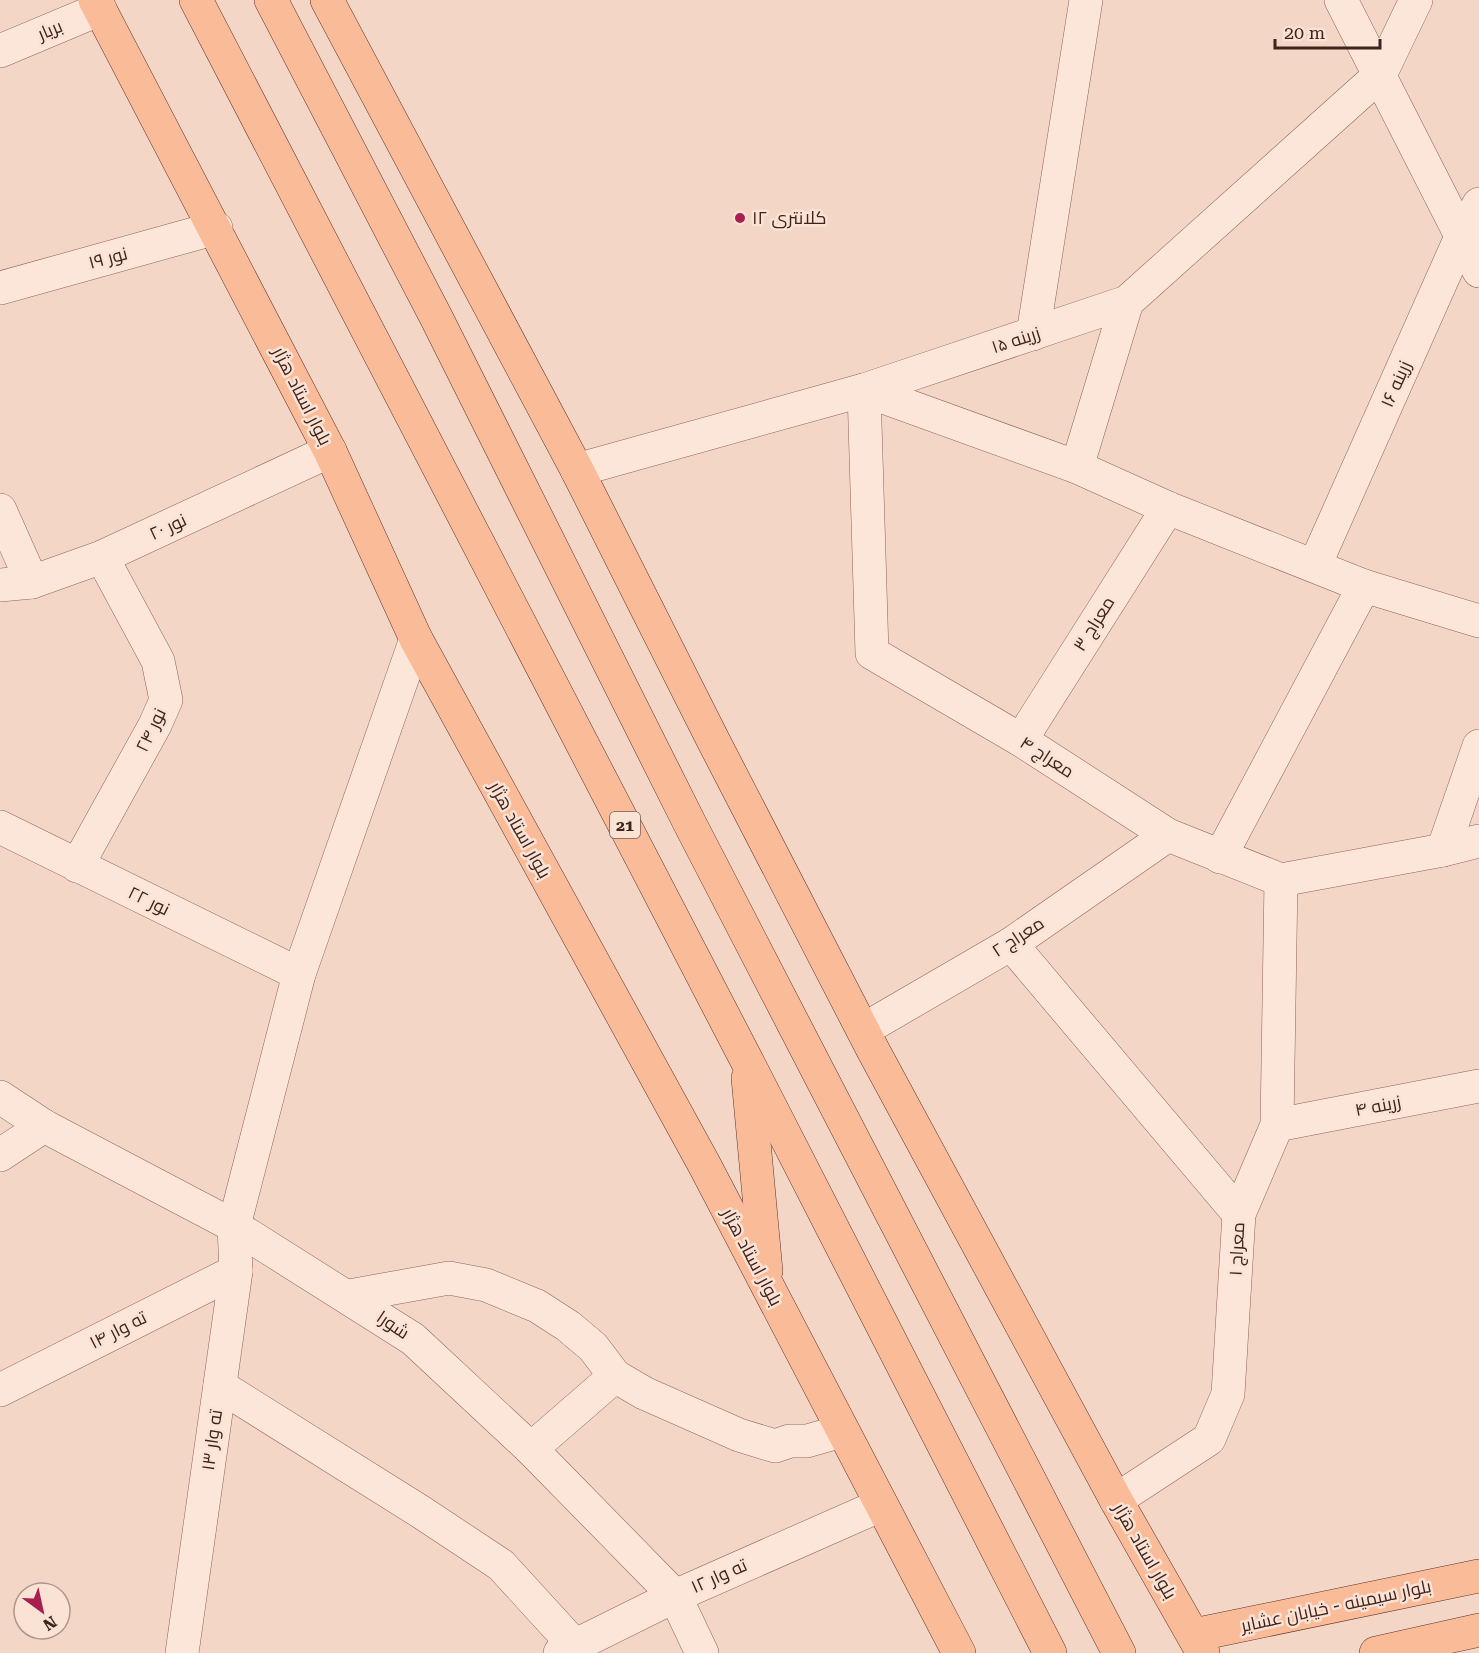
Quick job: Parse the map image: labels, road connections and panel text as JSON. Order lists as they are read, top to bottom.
{
  "streets": {
    "main road": ["بلوار استاد هژار", "21", "بلوار سیمینه - خیابان عشایر"],
    "street": [
      "بریار",
      "نور ۱۹",
      "زرینه ۱۵",
      "زرینه ۱۶",
      "نور ۲۰",
      "معراج ۳",
      "نور ۲۴",
      "معراج ۴",
      "نور ۲۲",
      "معراج ۲",
      "زرینه ۴",
      "معراج ۱",
      "شورا",
      "ته وار ۱۴",
      "ته وار ۱۳",
      "ته وار ۱۲"
    ]
  },
  "crossings": [
    ["بریار", "بلوار استاد هژار"],
    ["نور ۱۹", "بلوار استاد هژار"],
    ["زرینه ۱۵", "بلوار استاد هژار"],
    ["زرینه ۱۵", "معراج ۴"],
    ["بلوار استاد هژار", "نور ۲۰"],
    ["بلوار استاد هژار", "معراج ۲"],
    ["بلوار استاد هژار", "معراج ۱"],
    ["بلوار استاد هژار", "ته وار ۱۳"],
    ["بلوار استاد هژار", "ته وار ۱۲"],
    ["بلوار استاد هژار", "بلوار سیمینه - خیابان عشایر"],
    ["نور ۲۰", "نور ۲۴"],
    ["معراج ۳", "معراج ۴"],
    ["نور ۲۴", "نور ۲۲"],
    ["معراج ۴", "معراج ۲"],
    ["معراج ۴", "معراج ۱"],
    ["نور ۲۲", "ته وار ۱۳"],
    ["زرینه ۴", "معراج ۱"],
    ["شورا", "ته وار ۱۳"],
    ["شورا", "ته وار ۱۲"],
    ["ته وار ۱۴", "ته وار ۱۳"]
  ],
  "places": ["کلانتری ۱۲"],
  "scale_bar": "20 m",
  "north": "bottom right"
}
